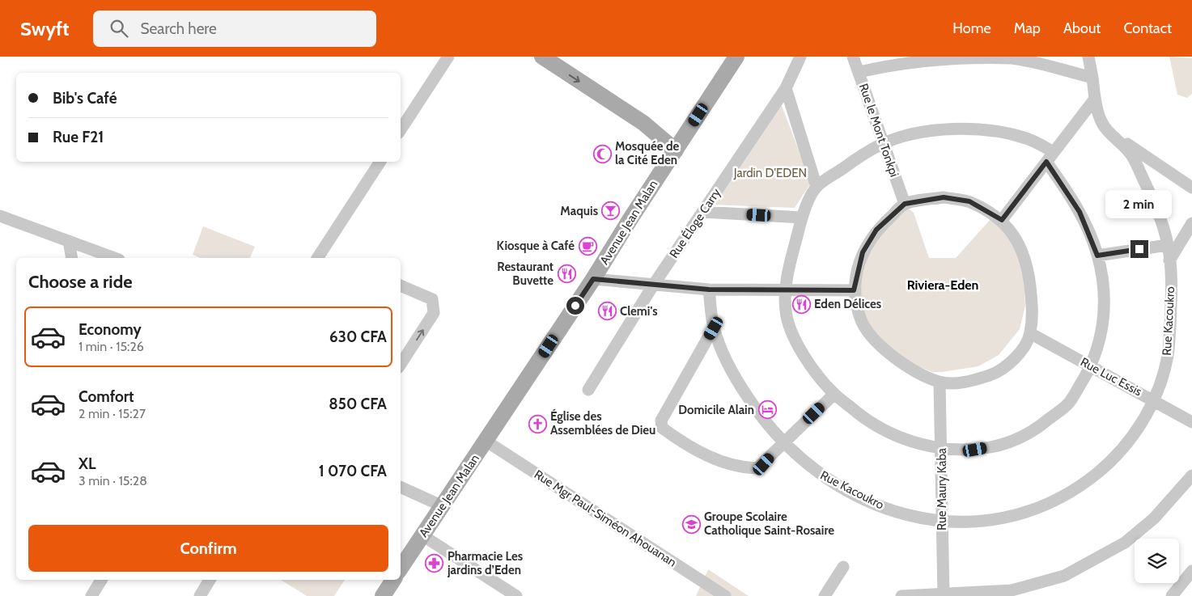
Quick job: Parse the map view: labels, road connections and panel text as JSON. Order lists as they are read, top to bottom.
{
  "streets": {
    "main road": ["Avenue Jean Malan"],
    "street": [
      "Rue le Mont Tonkpi",
      "Rue Éloge Carry",
      "Rue Kacoukro",
      "Rue Luc Essis",
      "Rue Maury Kaba",
      "Rue Mgr Paul-Siméon Ahouanan"
    ]
  },
  "crossings": [
    ["Avenue Jean Malan", "Rue Mgr Paul-Siméon Ahouanan"],
    ["Rue Kacoukro", "Rue Luc Essis"],
    ["Rue Kacoukro", "Rue Maury Kaba"]
  ],
  "districts": ["Riviera-Eden"],
  "parks": ["Jardin D'EDEN"],
  "places": {
    "mosque": ["Mosquée de la Cité Eden"],
    "bar": ["Maquis"],
    "cafe": ["Kiosque à Café"],
    "restaurant": ["Restaurant Buvette", "Eden Délices", "Clemi's"],
    "hotel": ["Domicile Alain"],
    "church": ["Église des Assemblées de Dieu"],
    "school or university": ["Groupe Scolaire Catholique Saint-Rosaire"],
    "pharmacy": ["Pharmacie Les jardins d’Eden"]
  },
  "page": {
    "header": "Swyft",
    "search": "Search here",
    "nav": [
      "Home",
      "Map",
      "About",
      "Contact"
    ],
    "banner": ["Bib's Café", "Rue F21"],
    "bubble": "2 min",
    "heading": "Choose a ride",
    "list": [
      {
        "name": "Economy",
        "note": "1 min · 15:26",
        "value": "630 CFA"
      },
      {
        "name": "Comfort",
        "note": "2 min · 15:27",
        "value": "850 CFA"
      },
      {
        "name": "XL",
        "note": "3 min · 15:28",
        "value": "1 070 CFA"
      }
    ],
    "buttons": "Confirm"
  }
}
